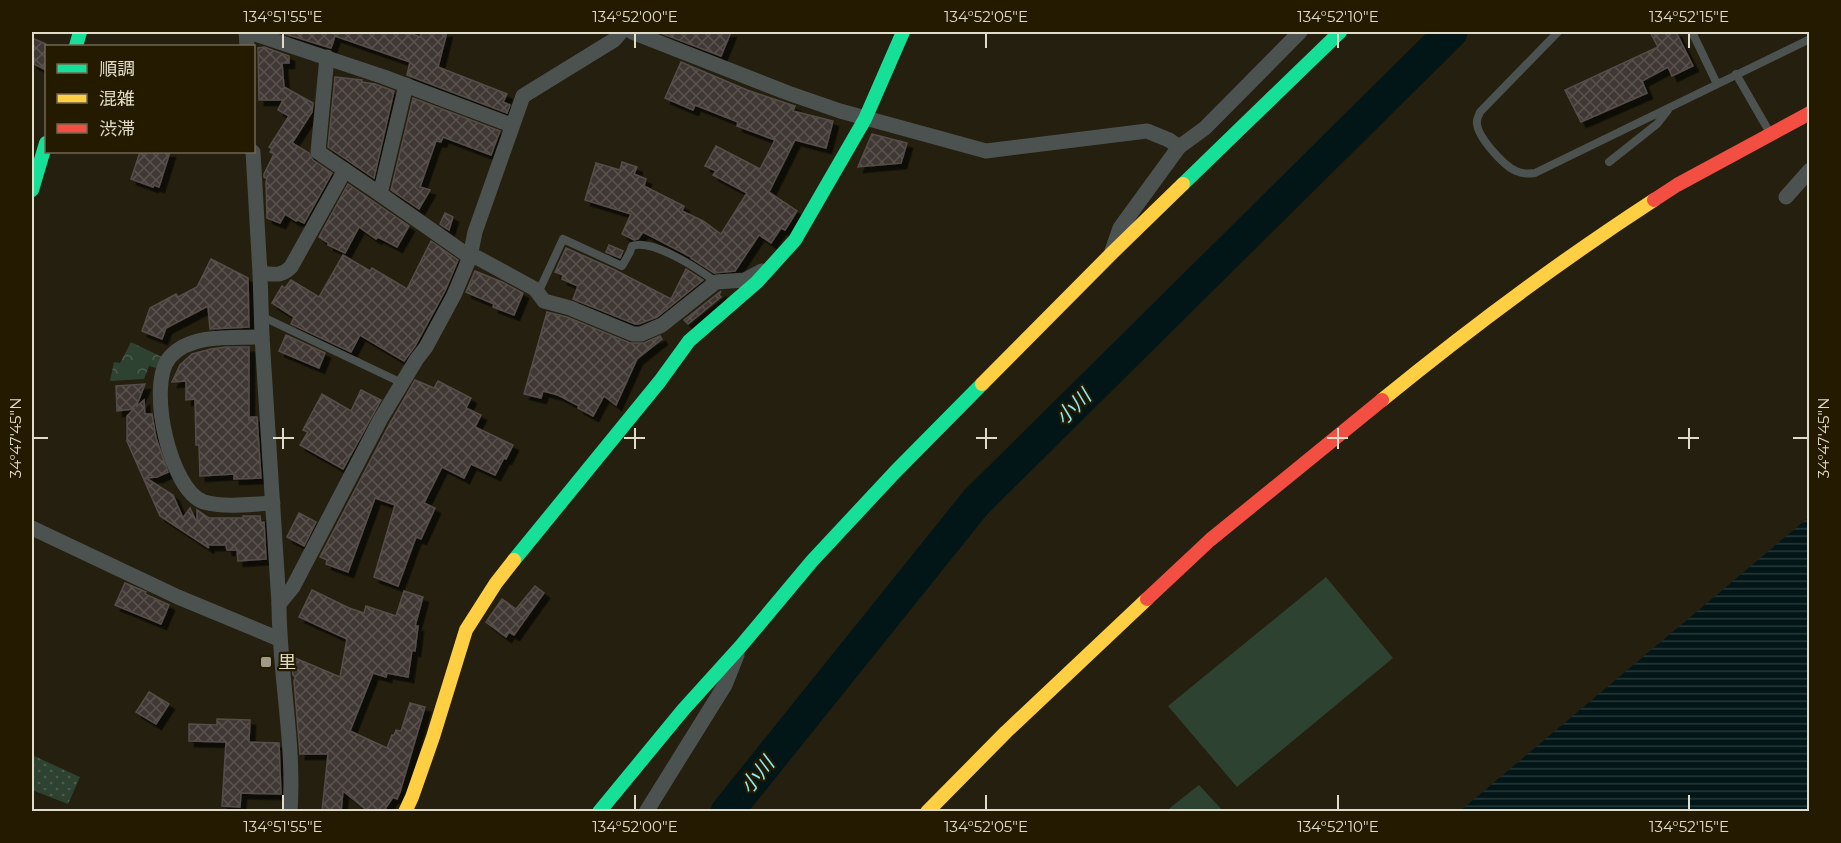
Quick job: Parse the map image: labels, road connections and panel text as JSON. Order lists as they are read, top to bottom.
{
  "water": ["小川"],
  "places": {
    "transit": ["里"]
  },
  "legend": ["順調", "混雑", "渋滞"],
  "coordinates": [
    "134°51'55\"E",
    "134°52'00\"E",
    "134°52'05\"E",
    "134°52'10\"E",
    "134°52'15\"E",
    "34°47'45\"N"
  ]
}
